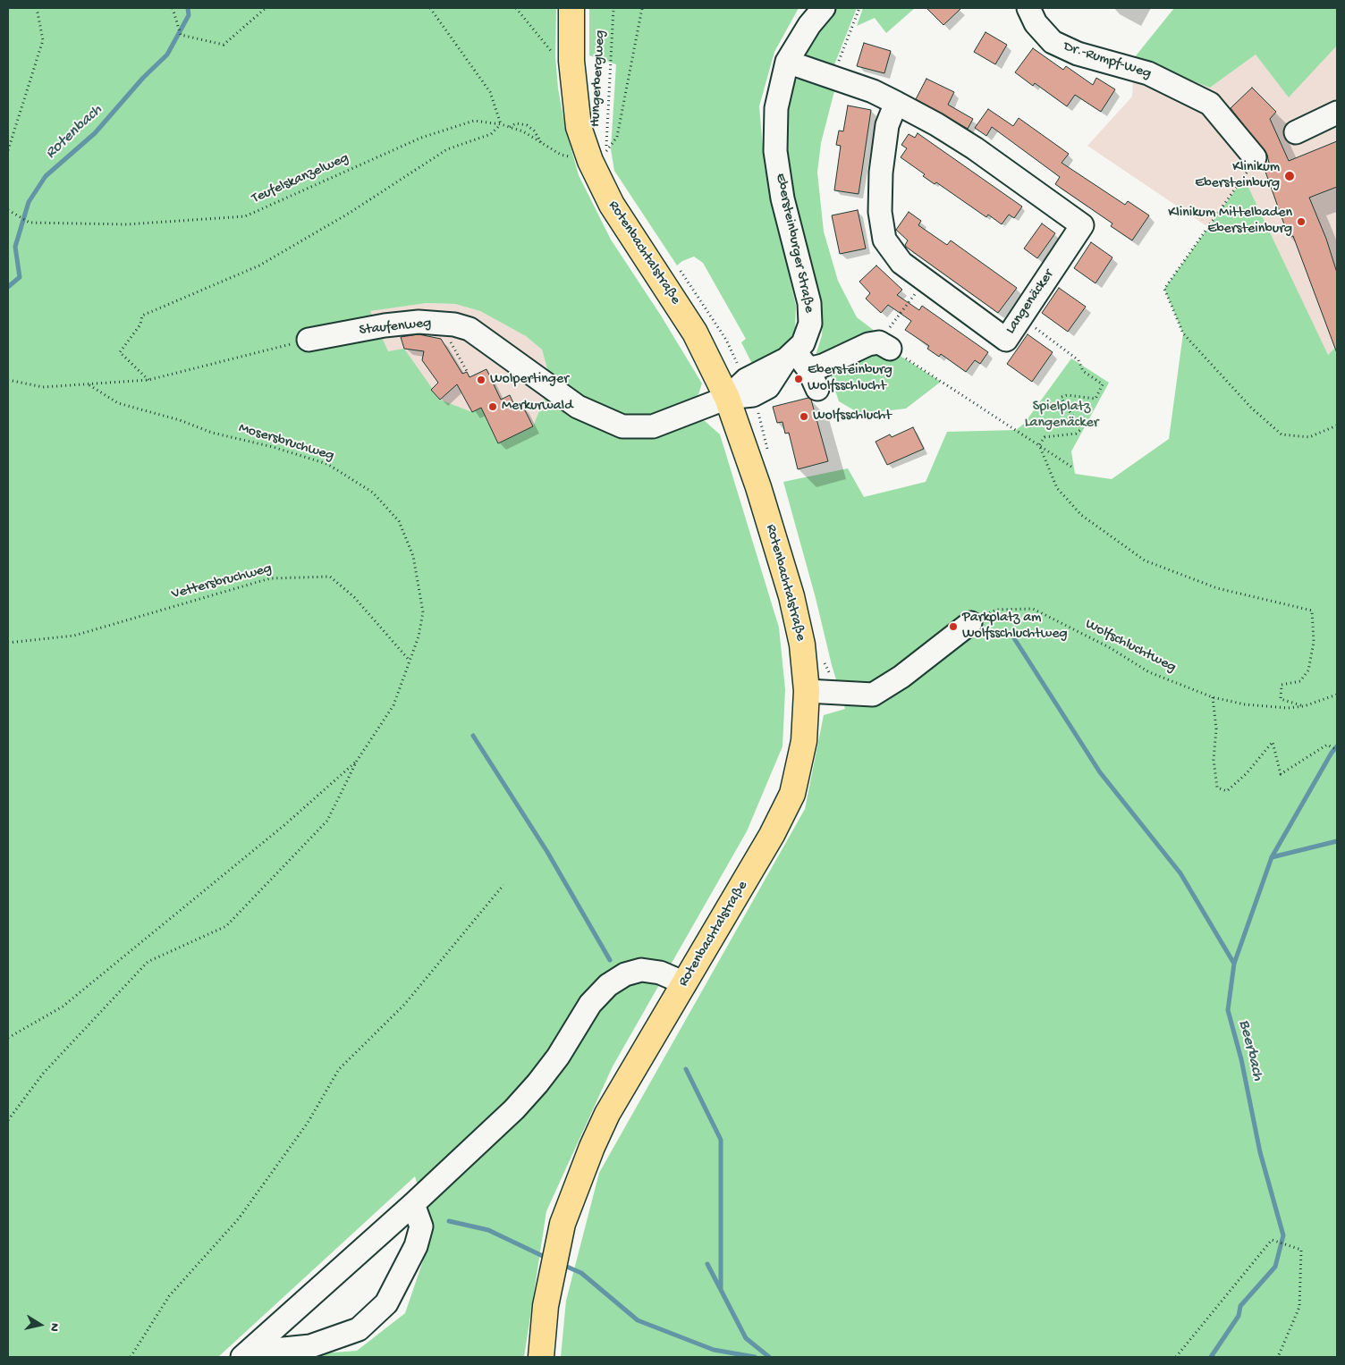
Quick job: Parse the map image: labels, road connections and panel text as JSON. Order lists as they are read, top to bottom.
{
  "streets": {
    "main road": ["Rotenbachtalstraße"],
    "street": [
      "Dr.-Rumpf-Weg",
      "Ebersteinburger Straße",
      "Langenäcker",
      "Staufenweg"
    ],
    "path": [
      "Hungerbergweg",
      "Teufelskanzelweg",
      "Mosersbruchweg",
      "Vettersbruchweg",
      "Wolfschluchtweg"
    ]
  },
  "crossings": [
    ["Hungerbergweg", "Teufelskanzelweg"],
    ["Hungerbergweg", "Rotenbachtalstraße"],
    ["Teufelskanzelweg", "Rotenbachtalstraße"],
    ["Ebersteinburger Straße", "Rotenbachtalstraße"],
    ["Ebersteinburger Straße", "Langenäcker"],
    ["Ebersteinburger Straße", "Staufenweg"],
    ["Rotenbachtalstraße", "Staufenweg"],
    ["Mosersbruchweg", "Vettersbruchweg"]
  ],
  "water": ["Rotenbach", "Beerbach"],
  "parks": ["Spielplatz Langenäcker"],
  "places": [
    "Klinikum Ebersteinburg",
    "Klinikum Mittelbaden Ebersteinburg",
    "Ebersteinburg Wolfsschlucht",
    "Wolpertinger",
    "Merkurwald",
    "Wolfsschlucht",
    "Parkplatz am Wolfsschluchtweg"
  ],
  "north": "right"
}
